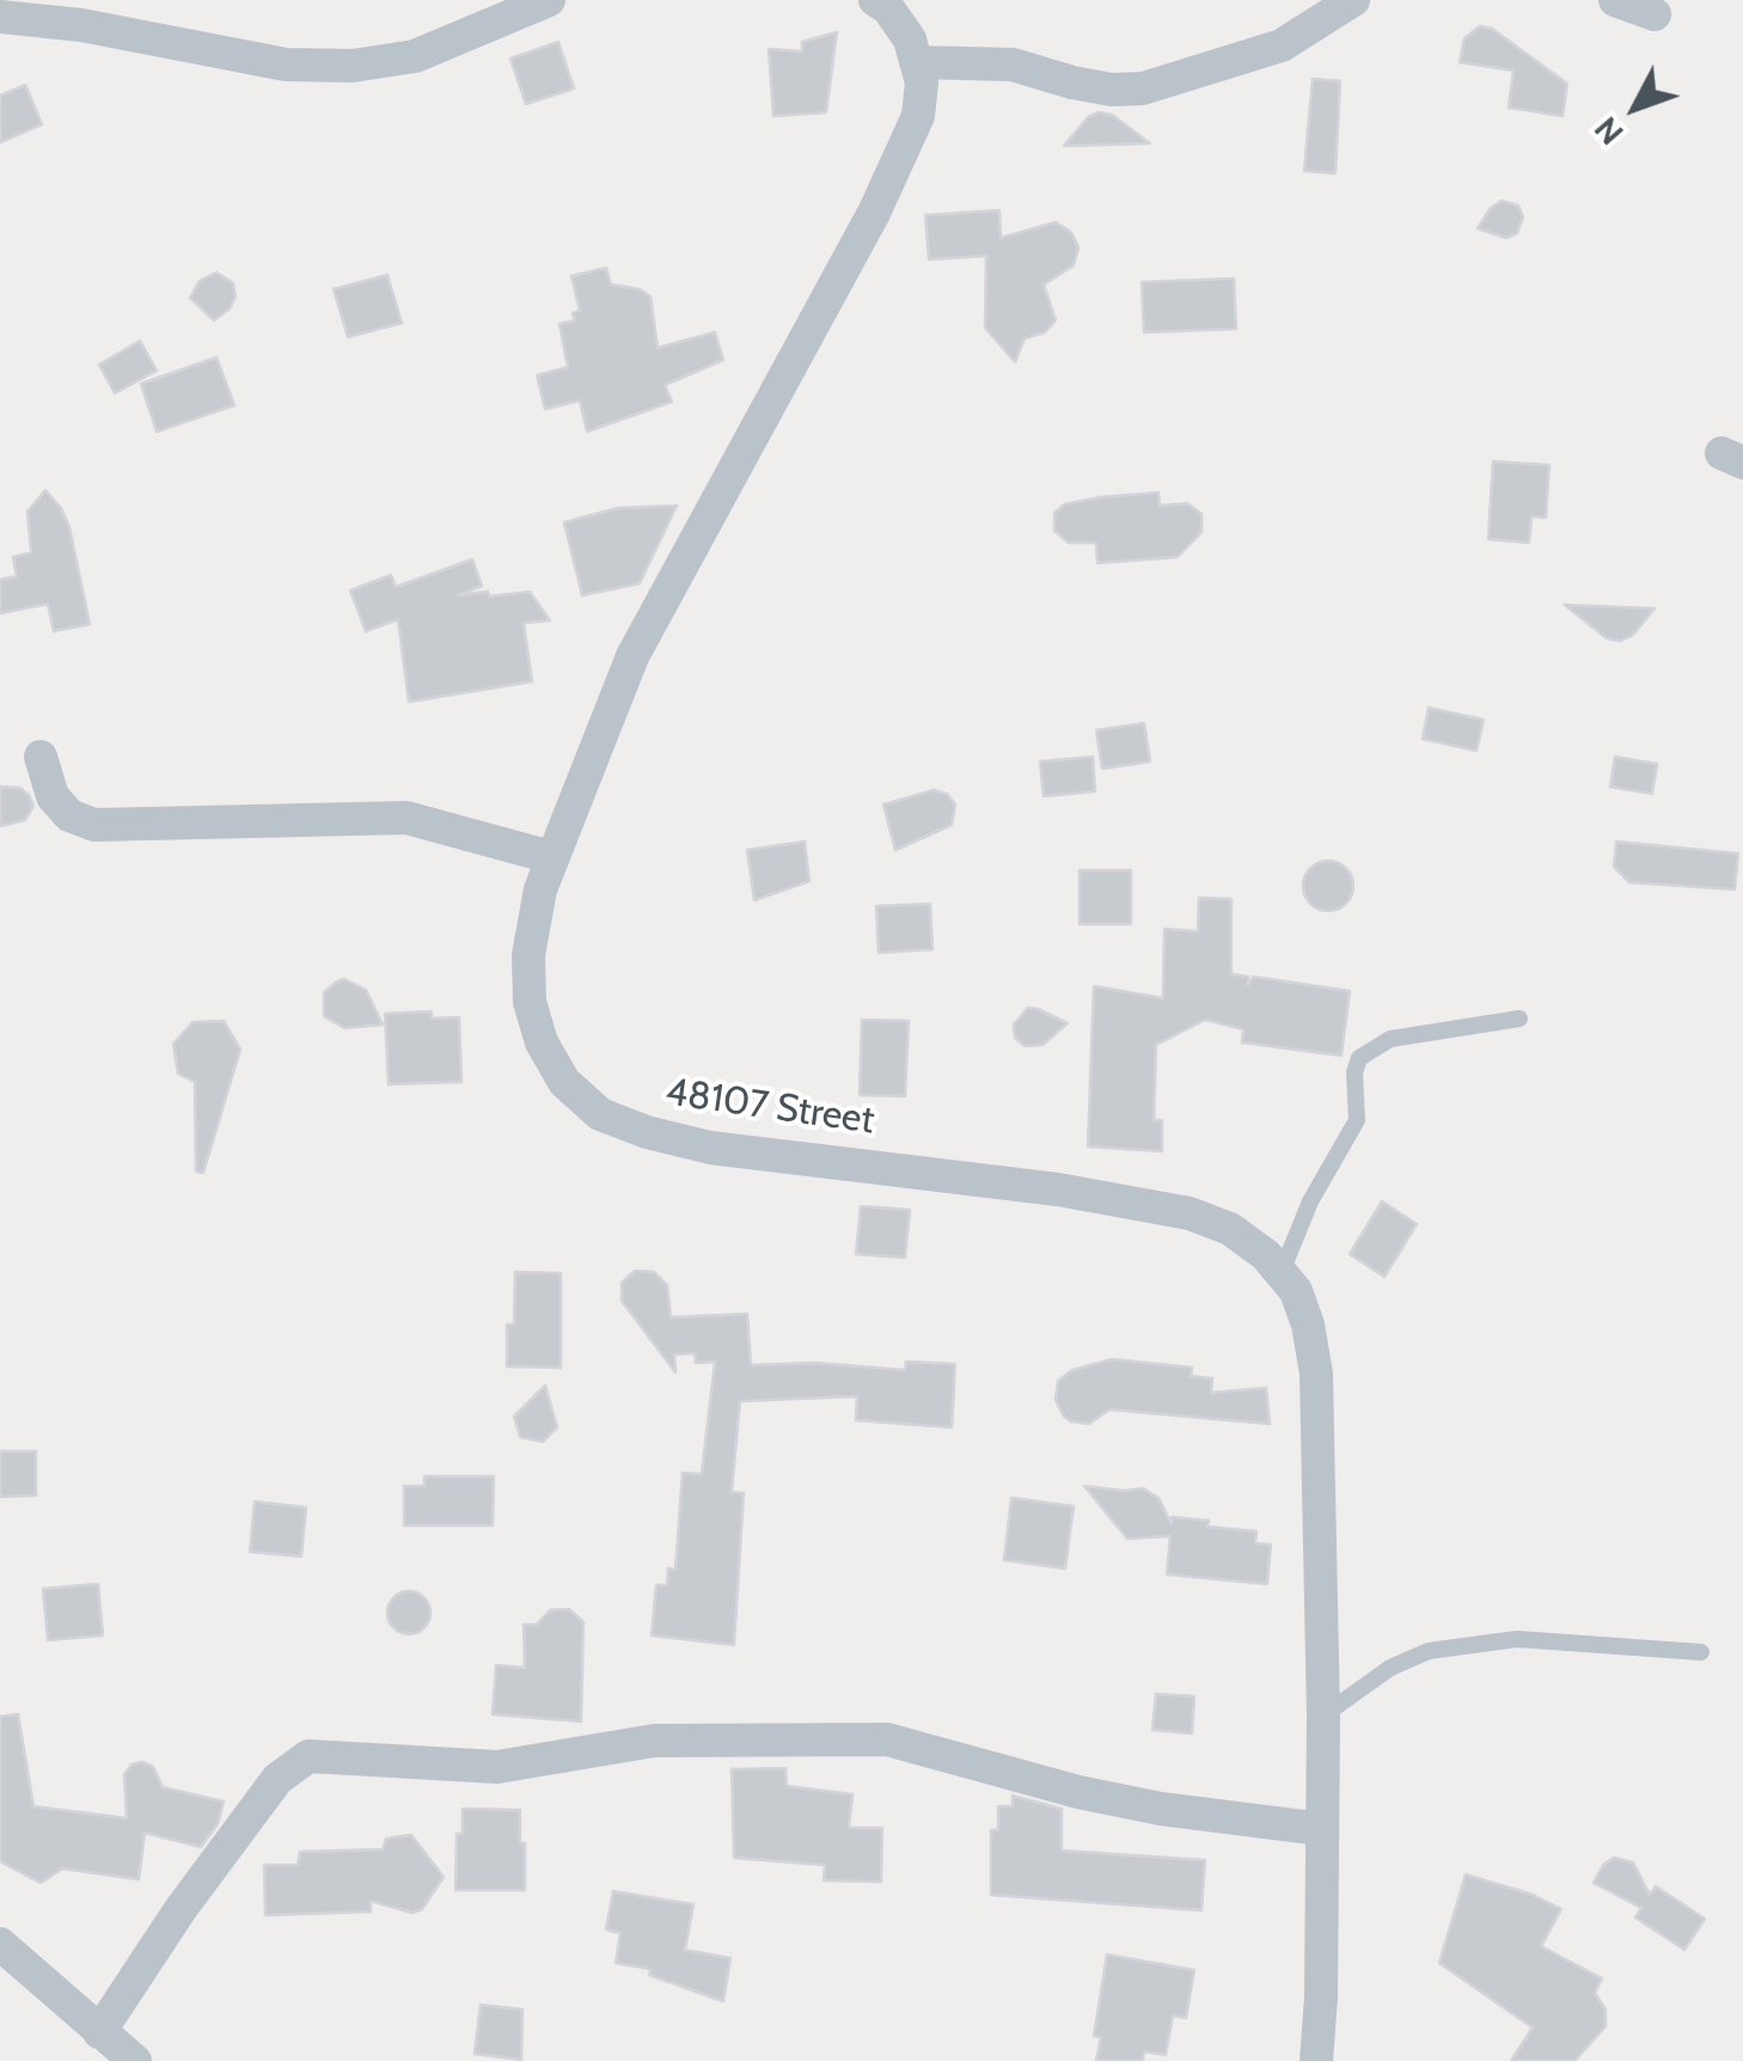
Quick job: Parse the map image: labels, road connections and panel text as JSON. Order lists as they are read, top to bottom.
{
  "streets": {
    "street": ["48107 Street"]
  },
  "north": "bottom left"
}
